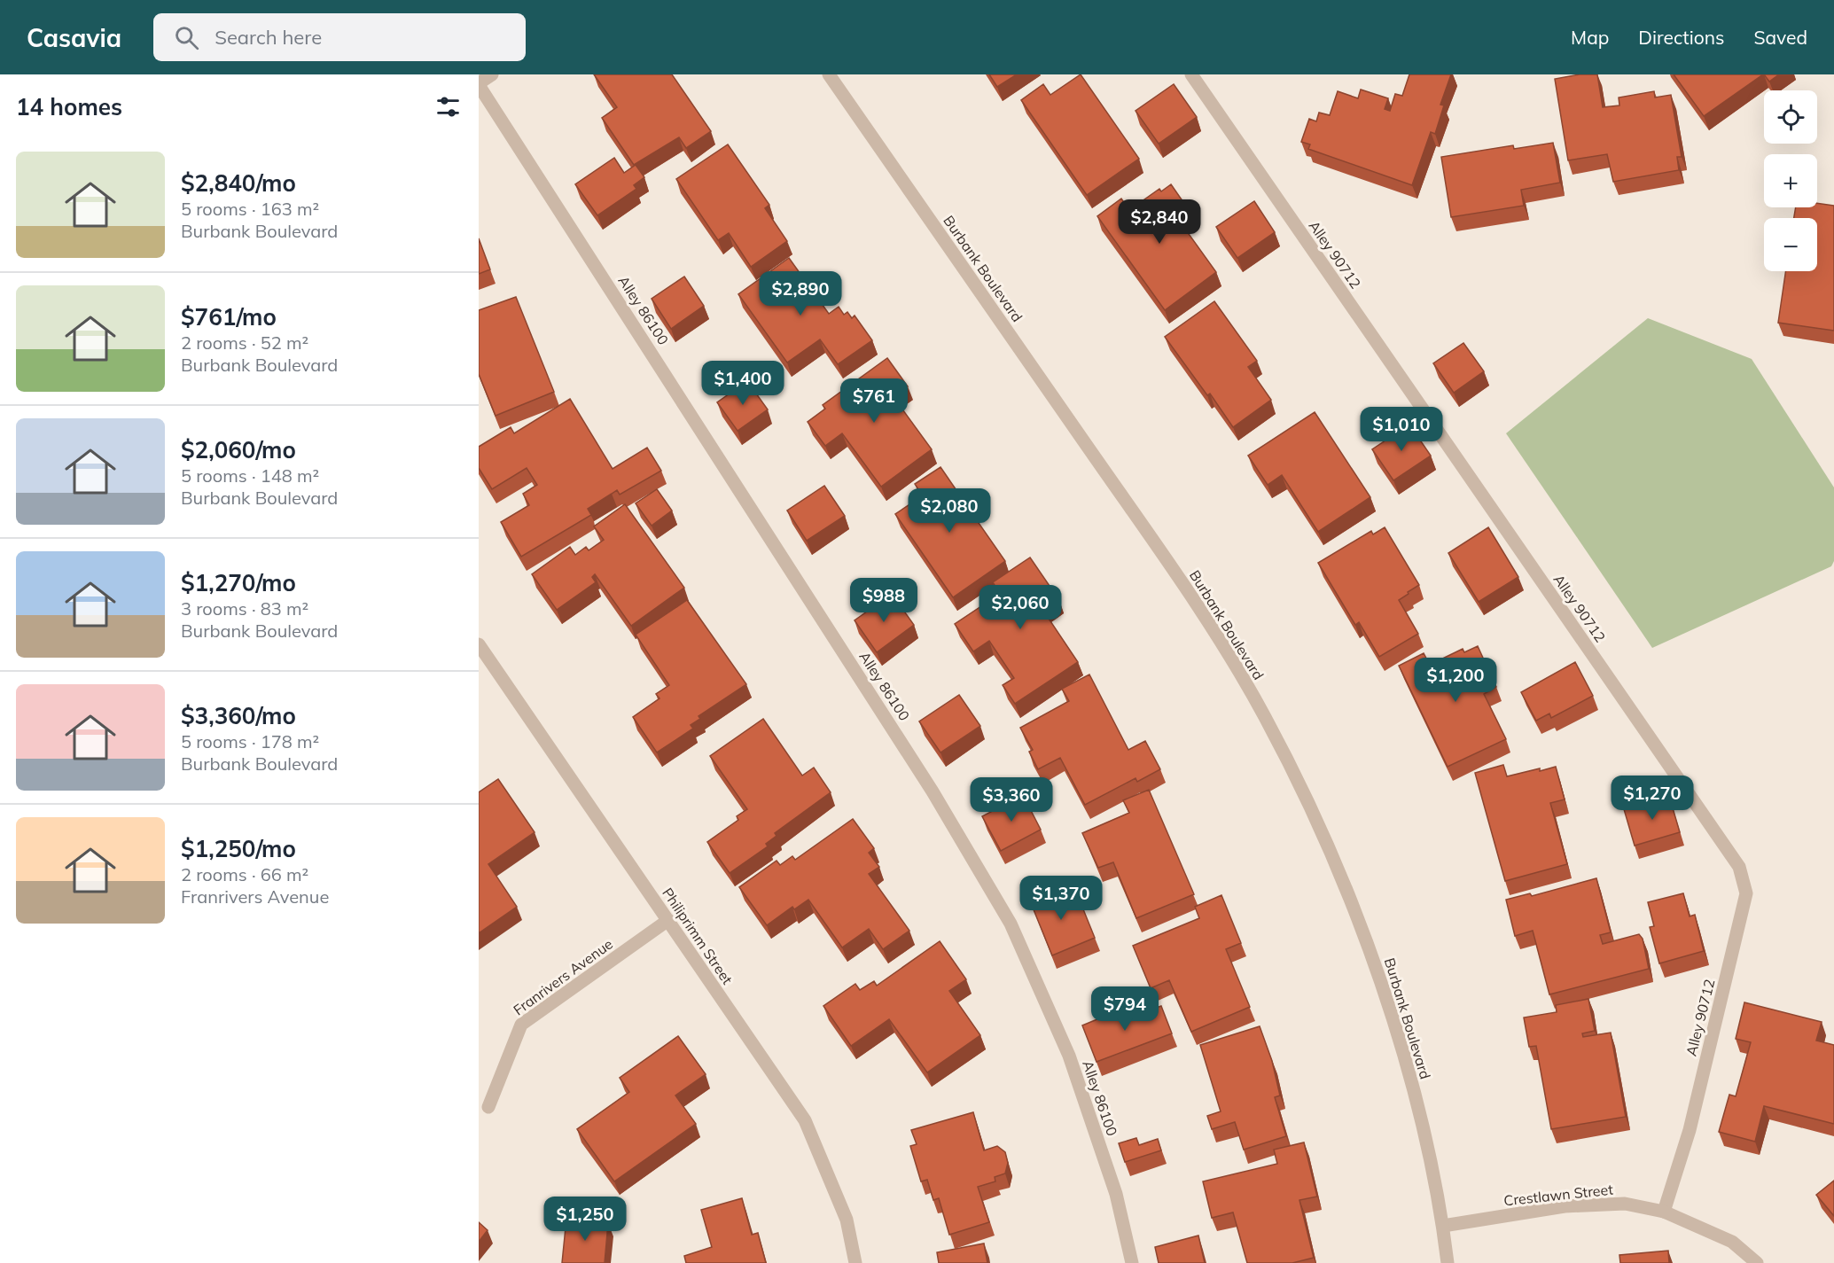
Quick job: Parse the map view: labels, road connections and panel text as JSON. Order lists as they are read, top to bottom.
{
  "streets": {
    "street": [
      "Alley 90712",
      "Burbank Boulevard",
      "Alley 86100",
      "Philiprimm Street",
      "Franrivers Avenue",
      "Crestlawn Street"
    ]
  },
  "crossings": [
    ["Alley 90712", "Crestlawn Street"],
    ["Burbank Boulevard", "Crestlawn Street"],
    ["Philiprimm Street", "Franrivers Avenue"]
  ],
  "page": {
    "header": "Casavia",
    "search": "Search here",
    "nav": ["Map", "Directions", "Saved"],
    "heading": "14 homes",
    "map_buttons": ["+", "−"],
    "list": [
      {
        "name": "$2,840/mo",
        "note": "5 rooms · 163 m² · Burbank Boulevard"
      },
      {
        "name": "$761/mo",
        "note": "2 rooms · 52 m² · Burbank Boulevard"
      },
      {
        "name": "$2,060/mo",
        "note": "5 rooms · 148 m² · Burbank Boulevard"
      },
      {
        "name": "$1,270/mo",
        "note": "3 rooms · 83 m² · Burbank Boulevard"
      },
      {
        "name": "$3,360/mo",
        "note": "5 rooms · 178 m² · Burbank Boulevard"
      },
      {
        "name": "$1,250/mo",
        "note": "2 rooms · 66 m² · Franrivers Avenue"
      }
    ],
    "price": [
      "$2,840",
      "$2,890",
      "$1,400",
      "$761",
      "$1,010",
      "$2,080",
      "$988",
      "$2,060",
      "$1,200",
      "$1,270",
      "$3,360",
      "$1,370",
      "$794",
      "$1,250"
    ]
  }
}
